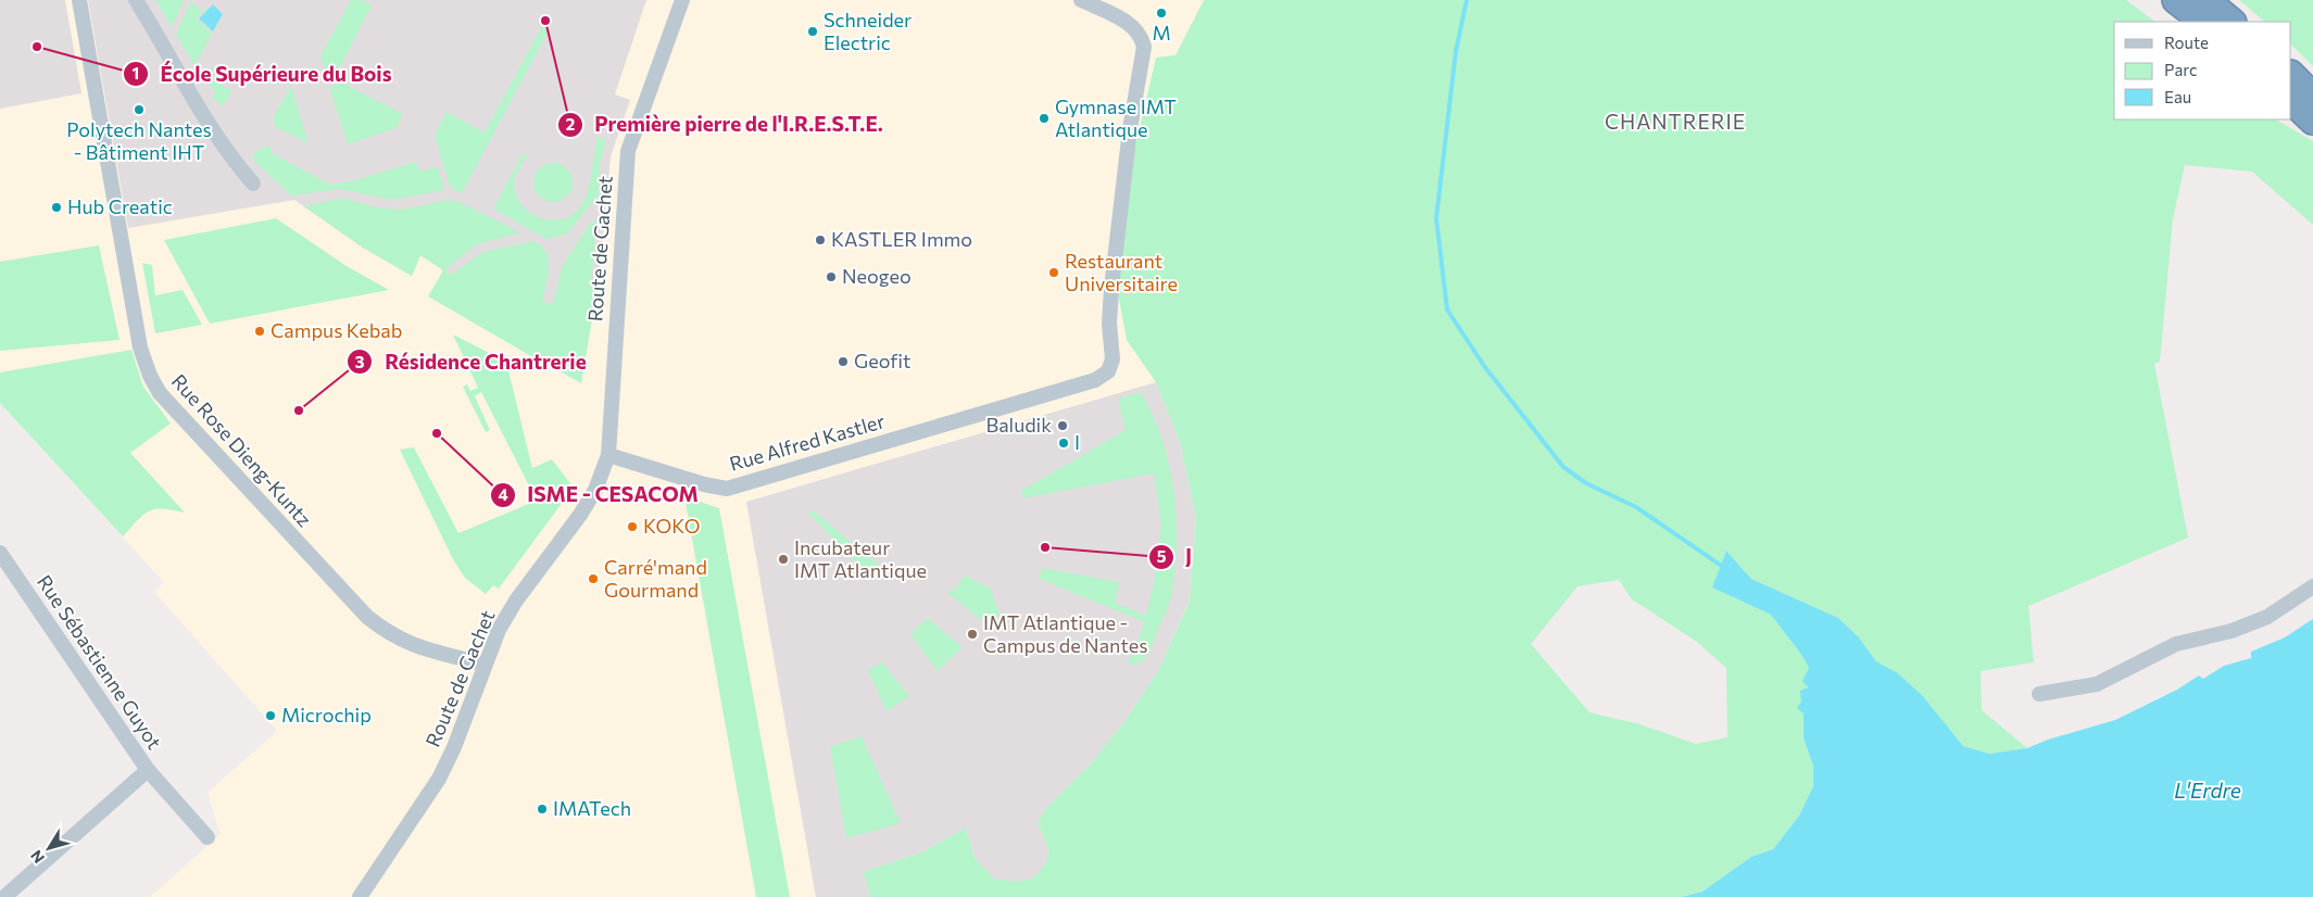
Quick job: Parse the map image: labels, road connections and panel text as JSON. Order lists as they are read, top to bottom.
{
  "streets": {
    "street": [
      "Route de Gachet",
      "Rue Alfred Kastler",
      "Rue Rose Dieng-Kuntz",
      "Rue Sébastienne Guyot"
    ]
  },
  "crossings": [
    ["Route de Gachet", "Rue Alfred Kastler"],
    ["Route de Gachet", "Rue Rose Dieng-Kuntz"]
  ],
  "districts": ["CHANTRERIE"],
  "water": ["L'Erdre"],
  "places": [
    "M",
    "Première pierre de l'I.R.E.S.T.E.",
    "Schneider Electric",
    "École Supérieure du Bois",
    "Polytech Nantes - Bâtiment IHT",
    "Gymnase IMT Atlantique",
    "Hub Creatic",
    "KASTLER Immo",
    "Restaurant Universitaire",
    "Neogeo",
    "Campus Kebab",
    "Geofit",
    "Résidence Chantrerie",
    "Baludik",
    "ISME - CESACOM",
    "I",
    "KOKO",
    "J",
    "Incubateur IMT Atlantique",
    "Carré'mand Gourmand",
    "IMT Atlantique - Campus de Nantes",
    "Microchip",
    "IMATech"
  ],
  "legend": ["Route", "Parc", "Eau"],
  "north": "bottom left"
}
